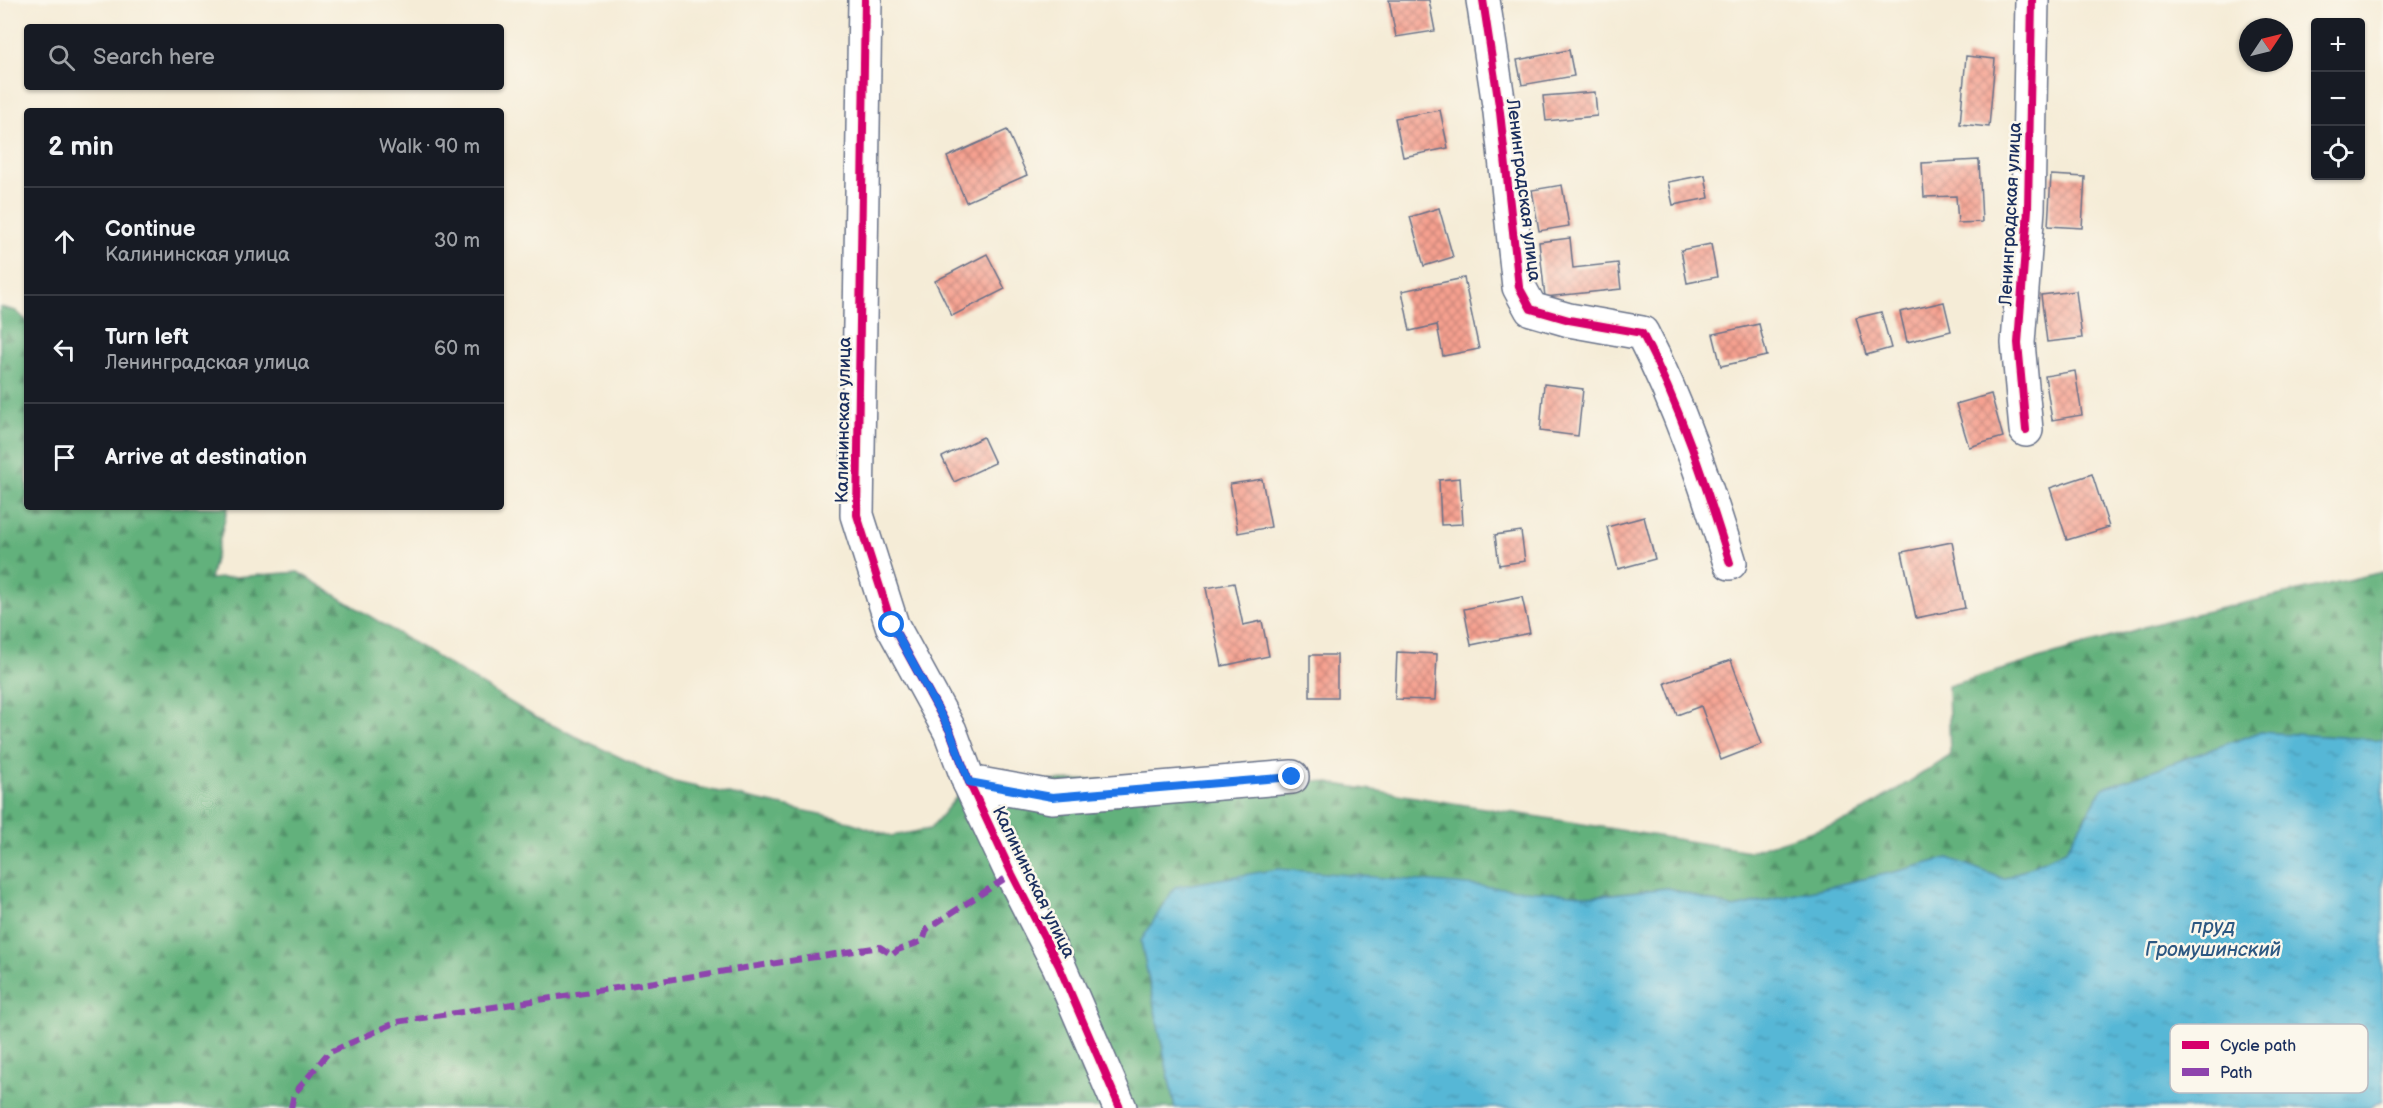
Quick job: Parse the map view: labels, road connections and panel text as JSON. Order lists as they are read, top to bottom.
{
  "streets": {
    "street": ["Ленинградская улица", "Калининская улица"]
  },
  "water": ["пруд Громушинский"],
  "legend": ["Cycle path", "Path"],
  "north": "top right",
  "page": {
    "map_buttons": ["+", "−"],
    "search": "Search here",
    "heading": ["2 min", "Walk · 90 m"],
    "list": [
      ["Continue", "Калининская улица", "30 m"],
      ["Turn left", "Ленинградская улица", "60 m"],
      "Arrive at destination"
    ]
  }
}
